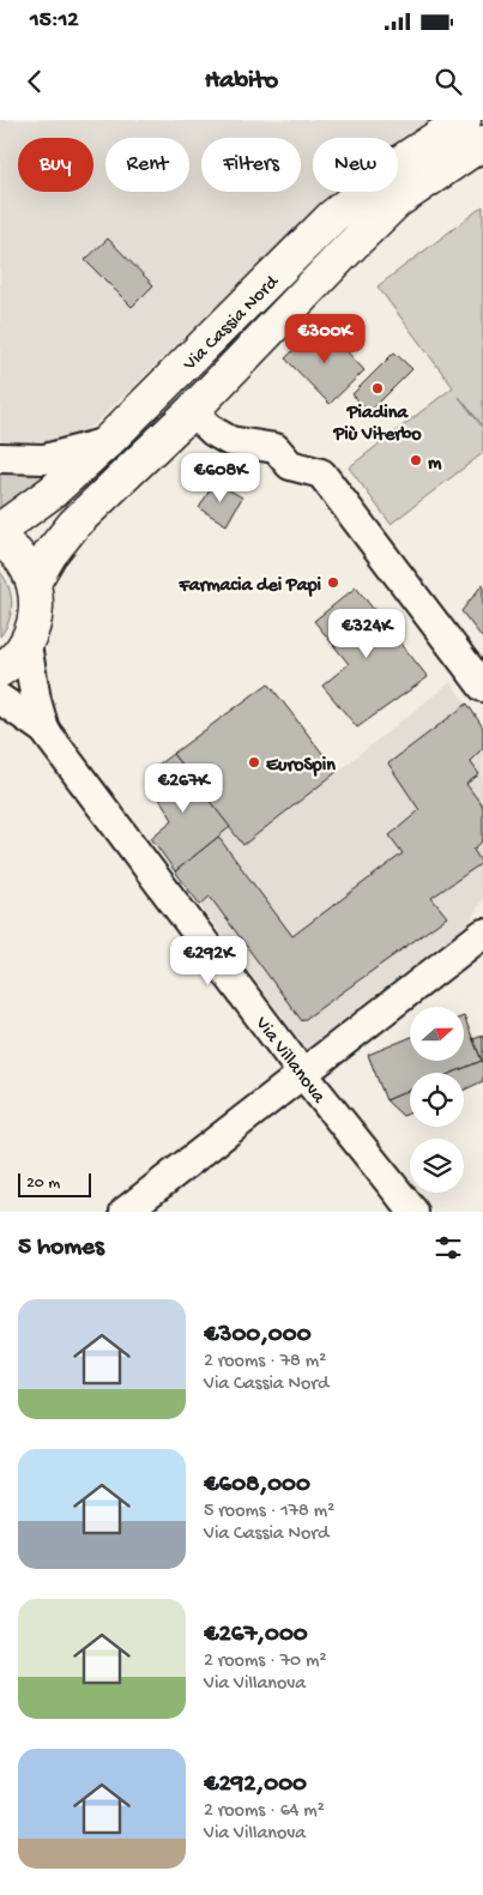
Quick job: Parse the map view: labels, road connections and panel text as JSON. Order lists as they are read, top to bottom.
{
  "streets": {
    "main road": ["Via Cassia Nord"],
    "street": ["Via Villanova"]
  },
  "places": [
    "Piadina Più Viterbo",
    "m",
    "Farmacia dei Papi",
    "EuroSpin"
  ],
  "scale_bar": "20 m",
  "north": "right",
  "page": {
    "status": "15:12",
    "header": "Habito",
    "chip": [
      "Buy",
      "Rent",
      "Filters",
      "New"
    ],
    "price": [
      "€300K",
      "€608K",
      "€324K",
      "€267K",
      "€292K"
    ],
    "scale": "20 m",
    "heading": "5 homes",
    "list": [
      {
        "name": "€300,000",
        "note": "2 rooms · 78 m² · Via Cassia Nord"
      },
      {
        "name": "€608,000",
        "note": "5 rooms · 178 m² · Via Cassia Nord"
      },
      {
        "name": "€267,000",
        "note": "2 rooms · 70 m² · Via Villanova"
      },
      {
        "name": "€292,000",
        "note": "2 rooms · 64 m² · Via Villanova"
      }
    ]
  }
}
